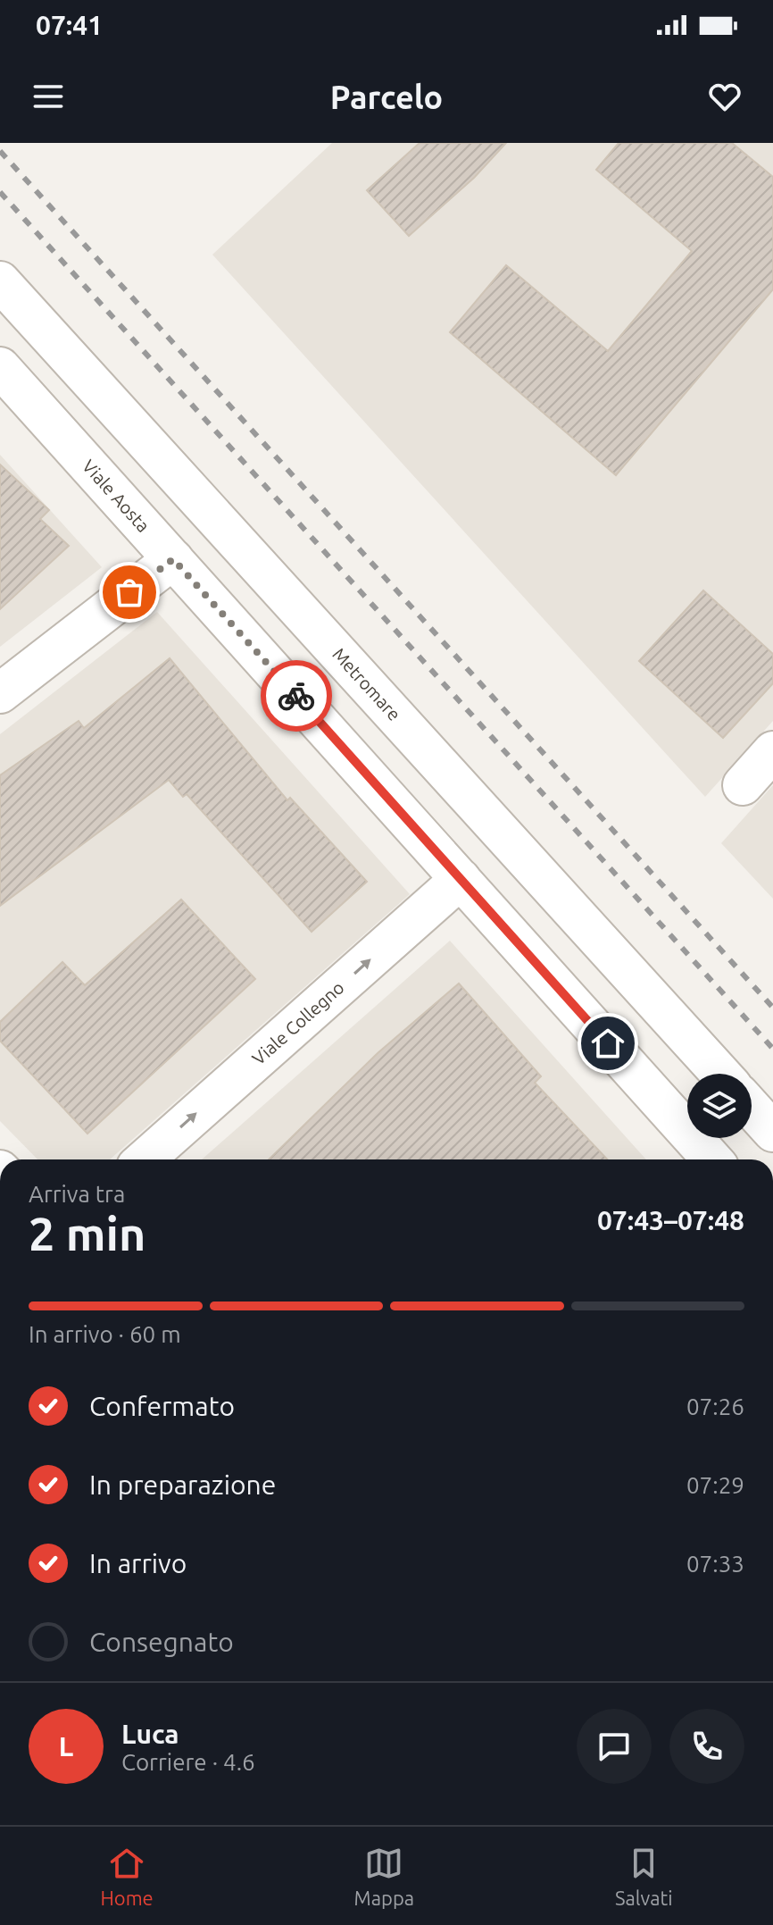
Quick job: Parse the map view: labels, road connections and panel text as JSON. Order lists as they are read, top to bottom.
{
  "streets": {
    "street": ["Viale Aosta", "Metromare", "Viale Collegno"]
  },
  "crossings": [
    ["Viale Aosta", "Viale Collegno"]
  ],
  "one_way": ["Viale Collegno"],
  "page": {
    "status": "07:41",
    "header": "Parcelo",
    "heading": ["2 min", "Arriva tra", "07:43–07:48"],
    "panel": ["Luca", "Corriere · 4.6"],
    "bar": "In arrivo · 60 m",
    "list": [
      ["Confermato", "07:26"],
      ["In preparazione", "07:29"],
      ["In arrivo", "07:33"],
      "Consegnato"
    ],
    "round": "L",
    "tabs": ["Home", "Mappa", "Salvati"]
  }
}
